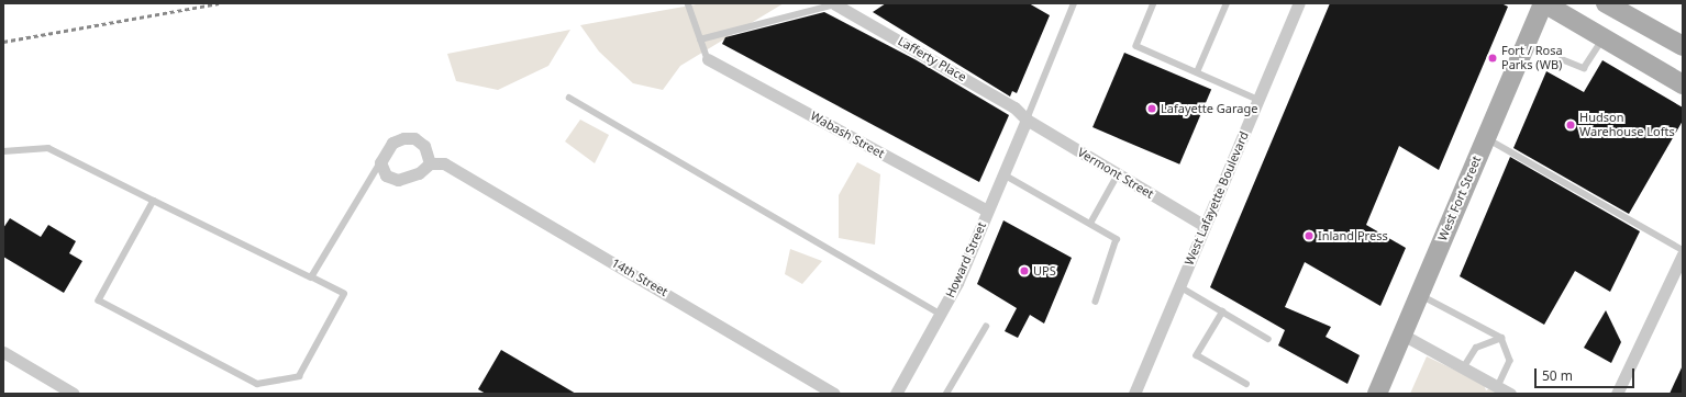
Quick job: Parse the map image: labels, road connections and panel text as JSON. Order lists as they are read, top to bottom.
{
  "streets": {
    "main road": ["West Fort Street"],
    "street": [
      "Lafferty Place",
      "Wabash Street",
      "Vermont Street",
      "West Lafayette Boulevard",
      "Howard Street",
      "14th Street"
    ]
  },
  "crossings": [
    ["Lafferty Place", "Vermont Street"],
    ["Lafferty Place", "Howard Street"],
    ["Wabash Street", "Howard Street"],
    ["Vermont Street", "West Lafayette Boulevard"],
    ["Vermont Street", "Howard Street"]
  ],
  "places": [
    "Fort / Rosa Parks (WB)",
    "Lafayette Garage",
    "Hudson Warehouse Lofts",
    "Inland Press",
    "UPS"
  ],
  "scale_bar": "50 m"
}
